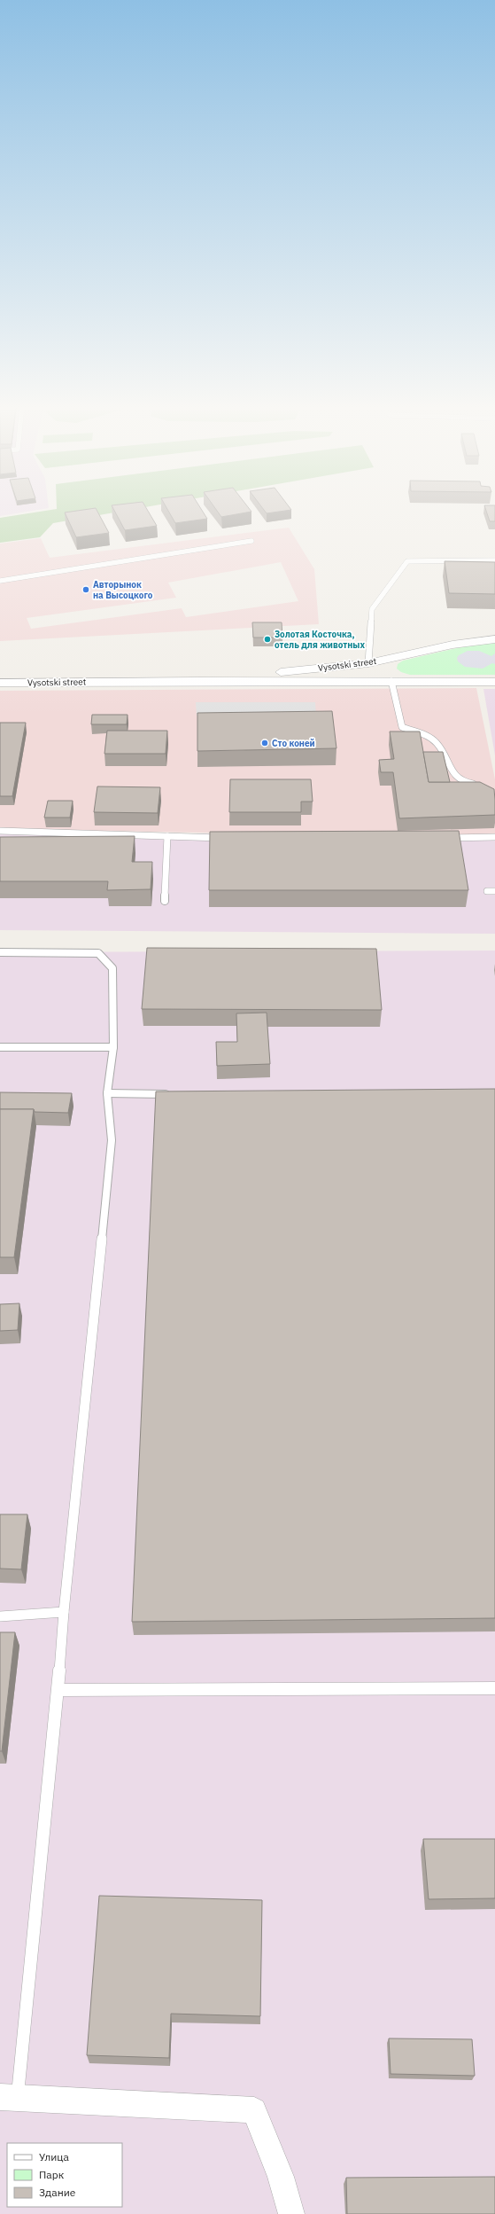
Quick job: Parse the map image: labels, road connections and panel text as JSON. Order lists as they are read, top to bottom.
{
  "streets": {
    "street": ["Vysotski street"]
  },
  "places": ["Авторынок на Высоцкого", "Золотая Косточка, отель для животных", "Сто коней"],
  "legend": ["Улица", "Парк", "Здание"]
}
